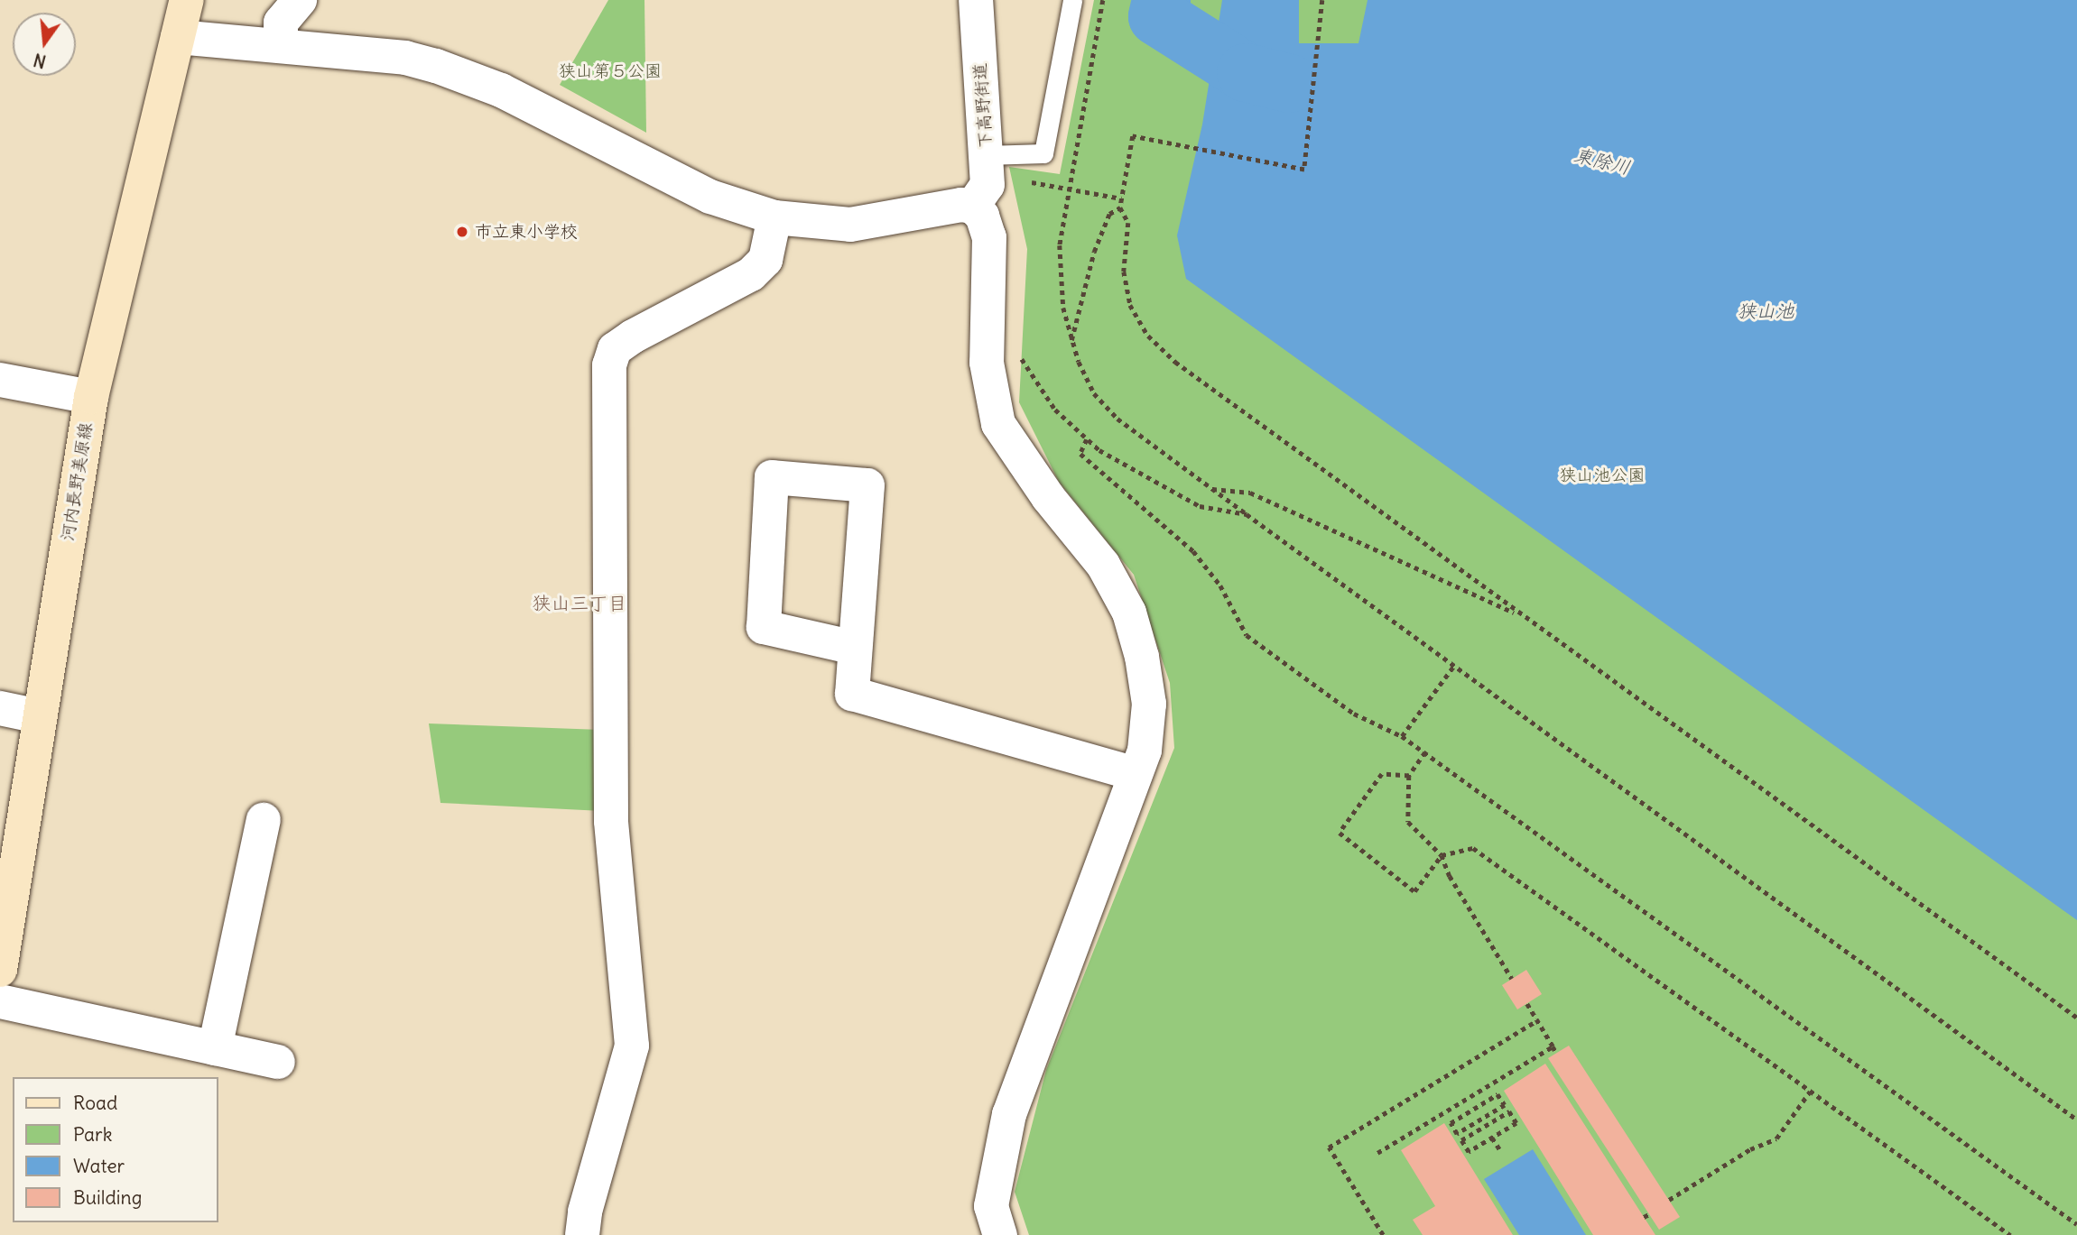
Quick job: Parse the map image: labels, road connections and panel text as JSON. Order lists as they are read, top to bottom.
{
  "streets": {
    "main road": ["河内長野美原線"],
    "street": ["下高野街道"]
  },
  "districts": ["狭山三丁目"],
  "water": ["東除川", "狭山池"],
  "parks": ["狭山第５公園", "狭山池公園"],
  "places": ["市立東小学校"],
  "legend": [
    "Road",
    "Park",
    "Water",
    "Building"
  ],
  "north": "bottom"
}
